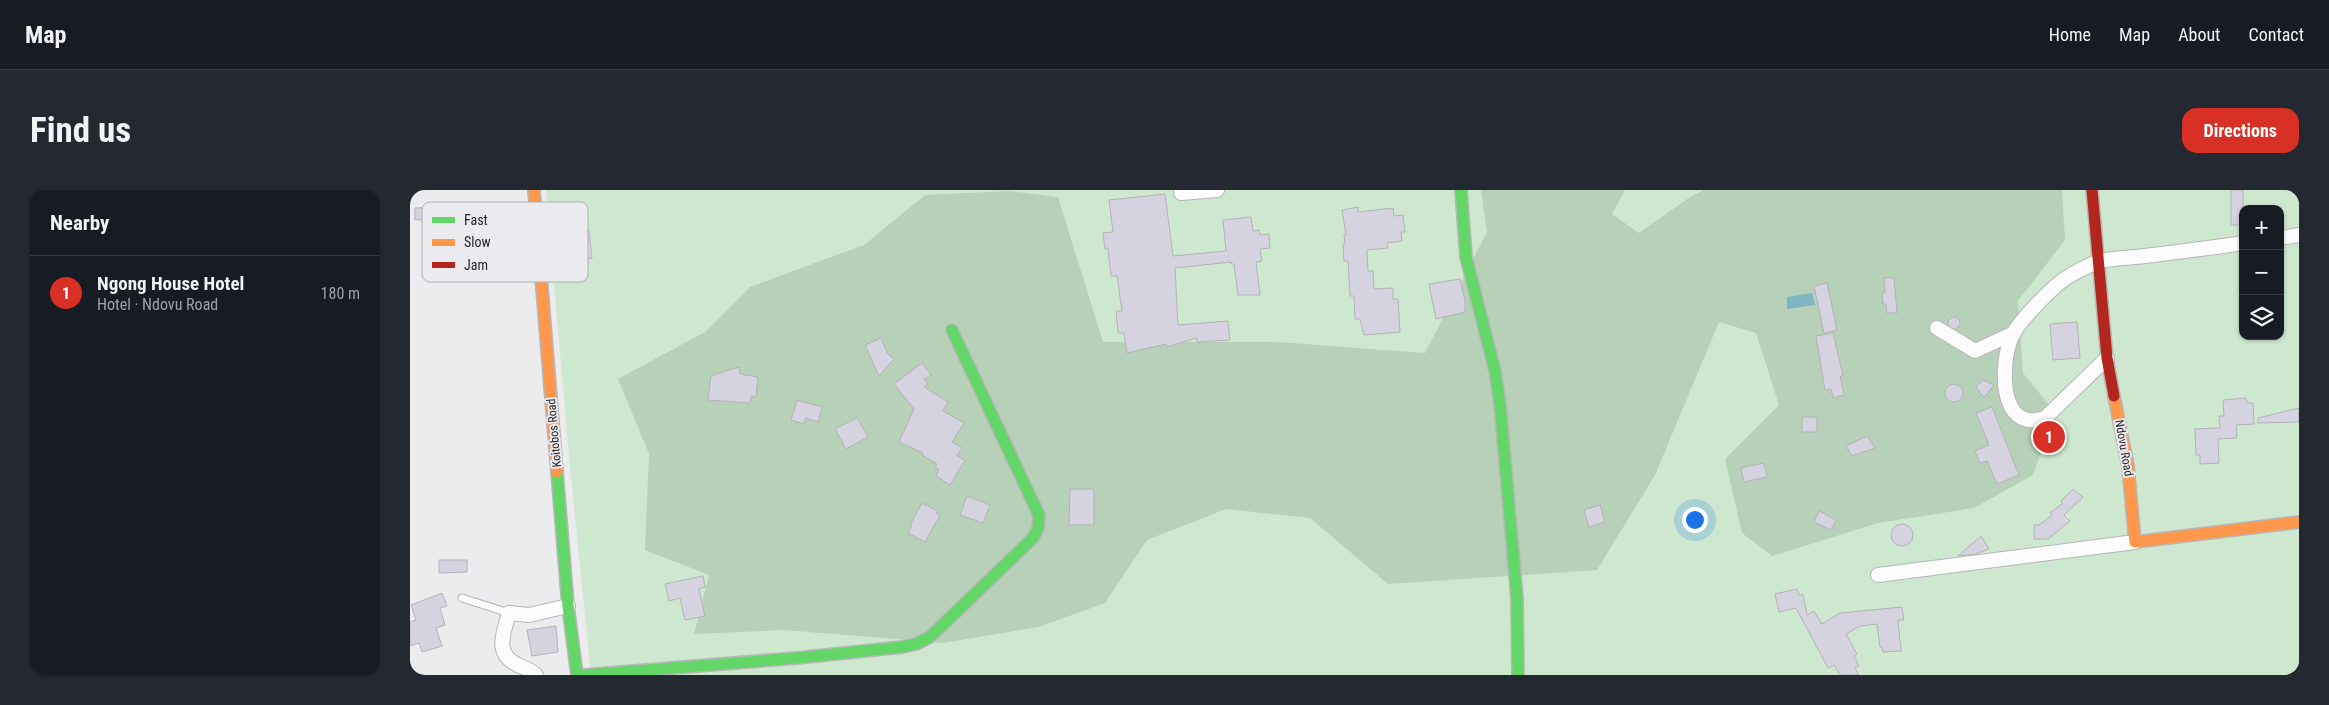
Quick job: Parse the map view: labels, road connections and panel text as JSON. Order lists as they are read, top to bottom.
{
  "streets": {
    "street": ["Koitobos Road", "Ndovu Road"]
  },
  "legend": ["Fast", "Slow", "Jam"],
  "page": {
    "header": "Map",
    "nav": [
      "Home",
      "Map",
      "About",
      "Contact"
    ],
    "buttons": "Directions",
    "title": "Find us",
    "heading": "Nearby",
    "map_buttons": ["+", "−"],
    "list": [
      {
        "mark": "1",
        "name": "Ngong House Hotel",
        "note": "Hotel · Ndovu Road",
        "value": "180 m"
      }
    ],
    "pins": "1"
  }
}
